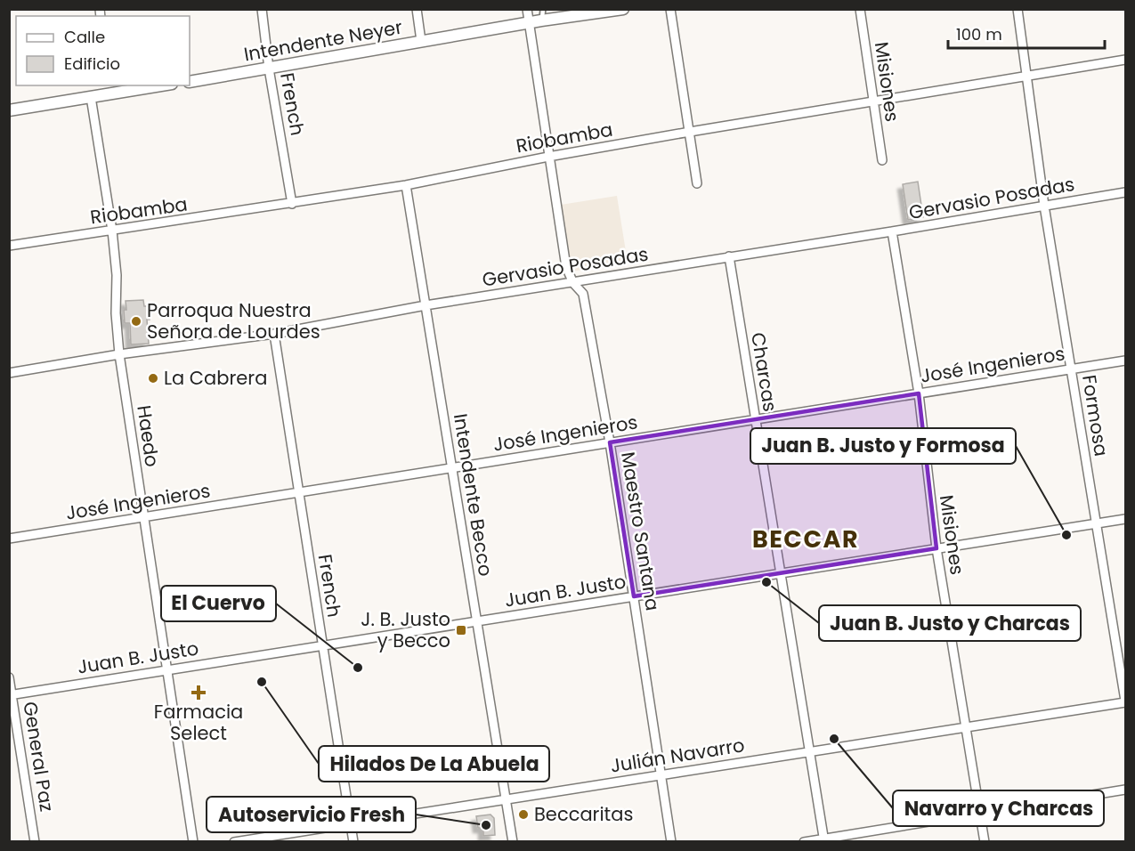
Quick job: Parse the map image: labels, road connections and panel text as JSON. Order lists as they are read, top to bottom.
{
  "streets": {
    "street": [
      "Intendente Neyer",
      "Misiones",
      "French",
      "Riobamba",
      "Gervasio Posadas",
      "José Ingenieros",
      "Charcas",
      "Formosa",
      "Haedo",
      "Intendente Becco",
      "Maestro Santana",
      "Juan B. Justo",
      "Julián Navarro",
      "General Paz"
    ]
  },
  "crossings": [
    ["Intendente Neyer", "French"],
    ["Intendente Neyer", "Maestro Santana"],
    ["Misiones", "Riobamba"],
    ["Misiones", "Gervasio Posadas"],
    ["Misiones", "José Ingenieros"],
    ["Misiones", "Juan B. Justo"],
    ["Misiones", "Julián Navarro"],
    ["French", "Riobamba"],
    ["French", "Gervasio Posadas"],
    ["French", "José Ingenieros"],
    ["French", "Juan B. Justo"],
    ["French", "Julián Navarro"],
    ["Riobamba", "Formosa"],
    ["Riobamba", "Haedo"],
    ["Riobamba", "Intendente Becco"],
    ["Riobamba", "Maestro Santana"],
    ["Gervasio Posadas", "Charcas"],
    ["Gervasio Posadas", "Formosa"],
    ["Gervasio Posadas", "Haedo"],
    ["Gervasio Posadas", "Intendente Becco"],
    ["Gervasio Posadas", "Maestro Santana"],
    ["José Ingenieros", "Charcas"],
    ["José Ingenieros", "Formosa"],
    ["José Ingenieros", "Haedo"],
    ["José Ingenieros", "Intendente Becco"],
    ["José Ingenieros", "Maestro Santana"],
    ["Charcas", "Juan B. Justo"],
    ["Charcas", "Julián Navarro"],
    ["Formosa", "Juan B. Justo"],
    ["Formosa", "Julián Navarro"],
    ["Haedo", "Juan B. Justo"],
    ["Intendente Becco", "Juan B. Justo"],
    ["Intendente Becco", "Julián Navarro"],
    ["Maestro Santana", "Juan B. Justo"],
    ["Maestro Santana", "Julián Navarro"],
    ["Juan B. Justo", "General Paz"]
  ],
  "districts": ["BECCAR"],
  "places": {
    "other": [
      "Parroqua Nuestra Señora de Lourdes",
      "La Cabrera",
      "Juan B. Justo y Formosa",
      "Juan B. Justo y Charcas",
      "El Cuervo",
      "Hilados De La Abuela",
      "Navarro y Charcas",
      "Beccaritas",
      "Autoservicio Fresh"
    ],
    "transit": ["J. B. Justo y Becco"],
    "health": ["Farmacia Select"]
  },
  "legend": ["Calle", "Edificio"],
  "scale_bar": "100 m"
}
